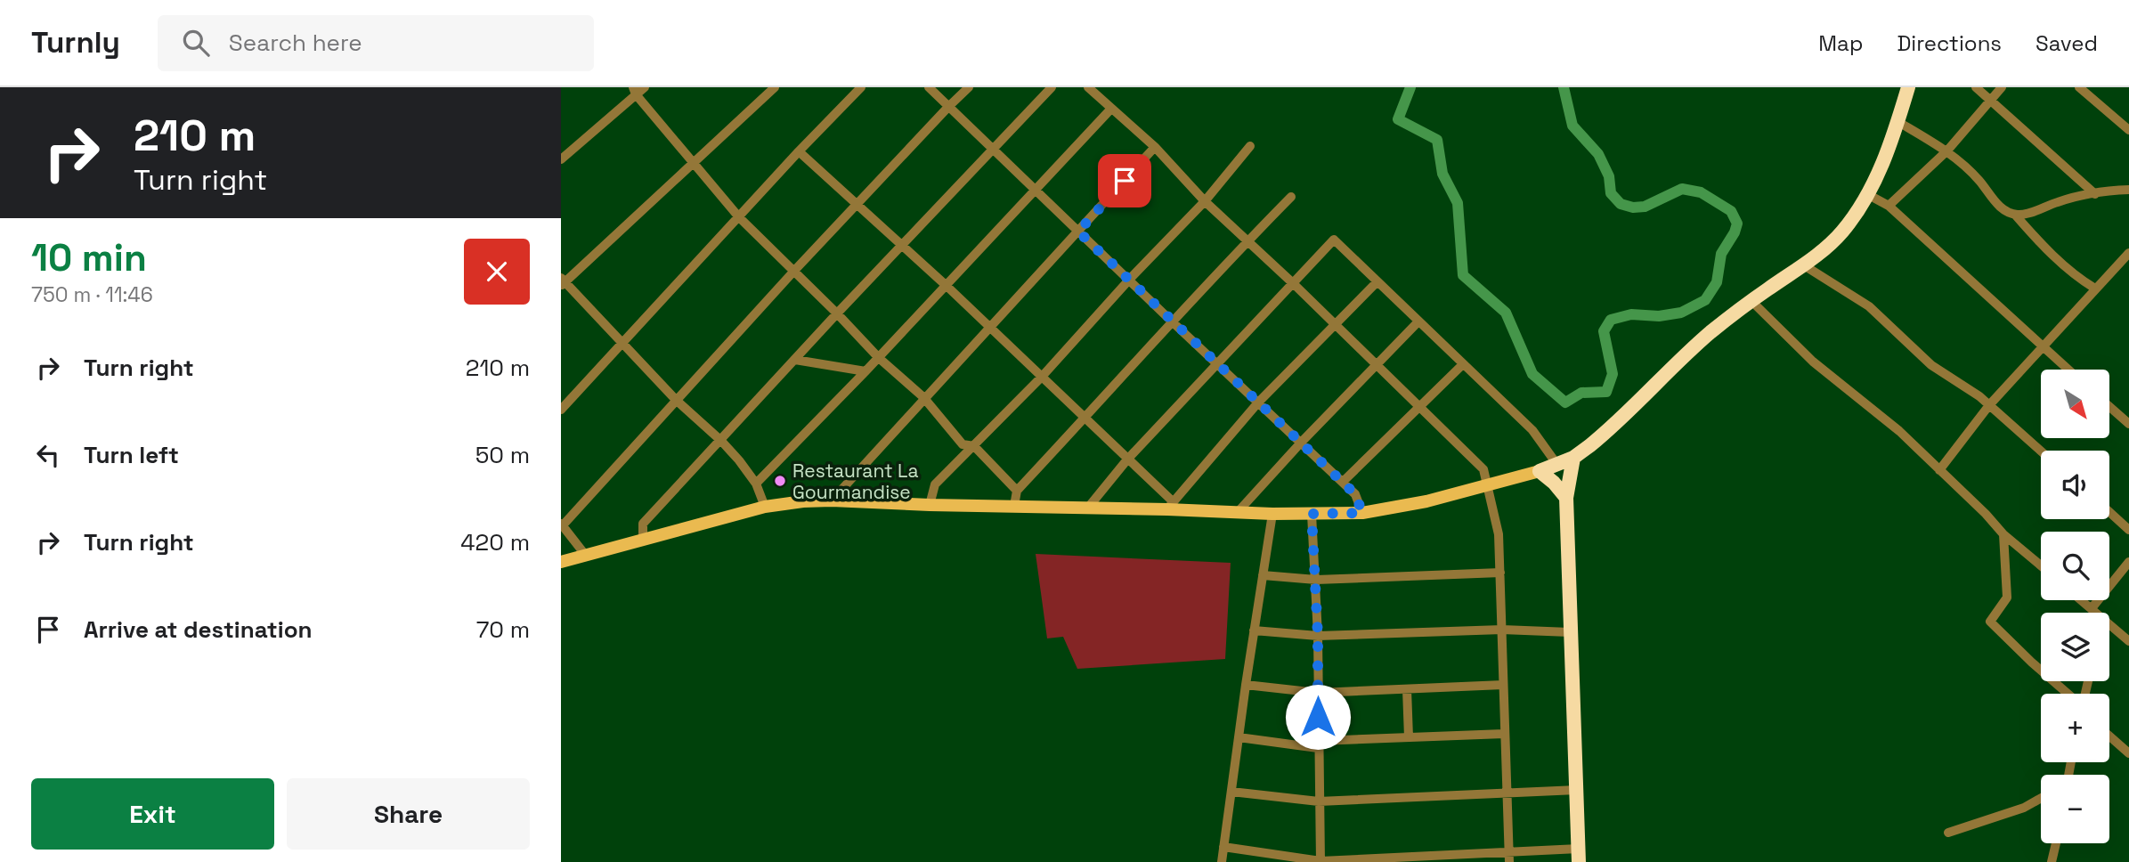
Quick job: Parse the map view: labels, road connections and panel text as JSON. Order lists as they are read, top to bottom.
{
  "places": ["Restaurant La Gourmandise"],
  "north": "bottom right",
  "page": {
    "header": "Turnly",
    "search": "Search here",
    "nav": ["Map", "Directions", "Saved"],
    "turn": ["210 m", "Turn right"],
    "heading": ["10 min", "750 m · 11:46"],
    "list": [
      {
        "name": "Turn right",
        "value": "210 m"
      },
      {
        "name": "Turn left",
        "value": "50 m"
      },
      {
        "name": "Turn right",
        "value": "420 m"
      },
      {
        "name": "Arrive at destination",
        "value": "70 m"
      }
    ],
    "map_buttons": ["+", "−"],
    "buttons": ["Exit", "Share"]
  }
}
